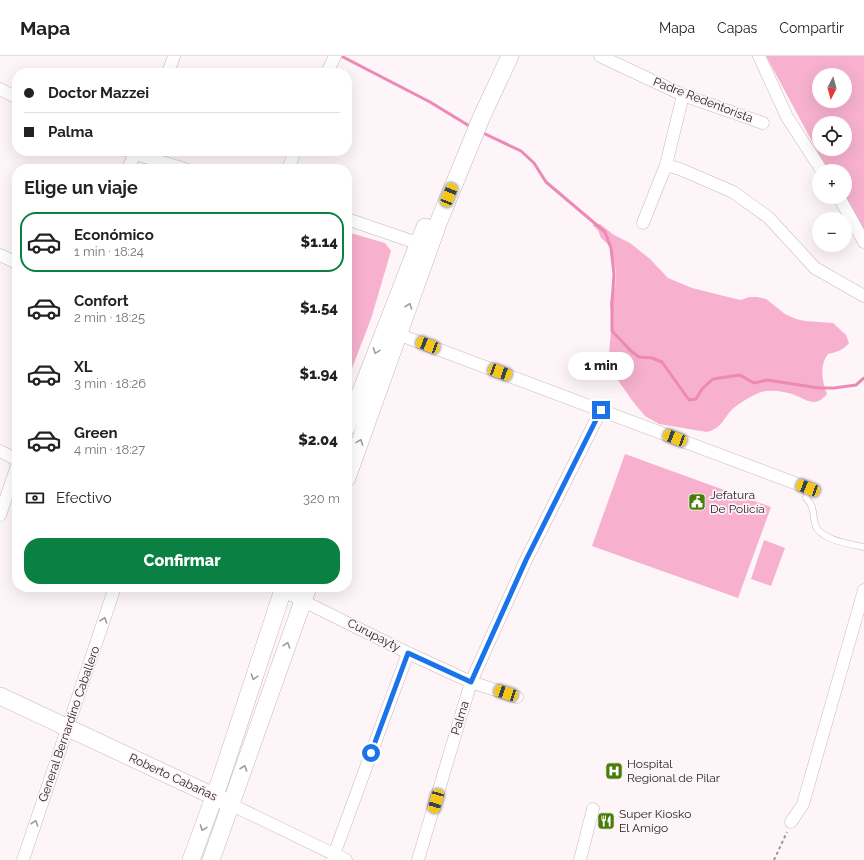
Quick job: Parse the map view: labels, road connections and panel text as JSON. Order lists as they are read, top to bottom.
{
  "streets": {
    "main road": ["Roberto Cabañas"],
    "street": [
      "Padre Redentorista",
      "Curupayty",
      "Palma",
      "General Bernardino Caballero"
    ]
  },
  "crossings": [
    ["Curupayty", "Palma"],
    ["General Bernardino Caballero", "Roberto Cabañas"]
  ],
  "one_way": ["General Bernardino Caballero"],
  "places": {
    "public building": ["Jefatura De Policía"],
    "hospital": ["Hospital Regional de Pilar"],
    "restaurant": ["Super Kiosko El Amigo"]
  },
  "north": "bottom",
  "page": {
    "header": "Mapa",
    "nav": ["Mapa", "Capas", "Compartir"],
    "map_buttons": ["+", "−"],
    "banner": ["Doctor Mazzei", "Palma"],
    "heading": "Elige un viaje",
    "list": [
      {
        "name": "Económico",
        "note": "1 min · 18:24",
        "value": "$1.14"
      },
      {
        "name": "Confort",
        "note": "2 min · 18:25",
        "value": "$1.54"
      },
      {
        "name": "XL",
        "note": "3 min · 18:26",
        "value": "$1.94"
      },
      {
        "name": "Green",
        "note": "4 min · 18:27",
        "value": "$2.04"
      }
    ],
    "bubble": "1 min",
    "pay": ["Efectivo", "320 m"],
    "buttons": "Confirmar"
  }
}
